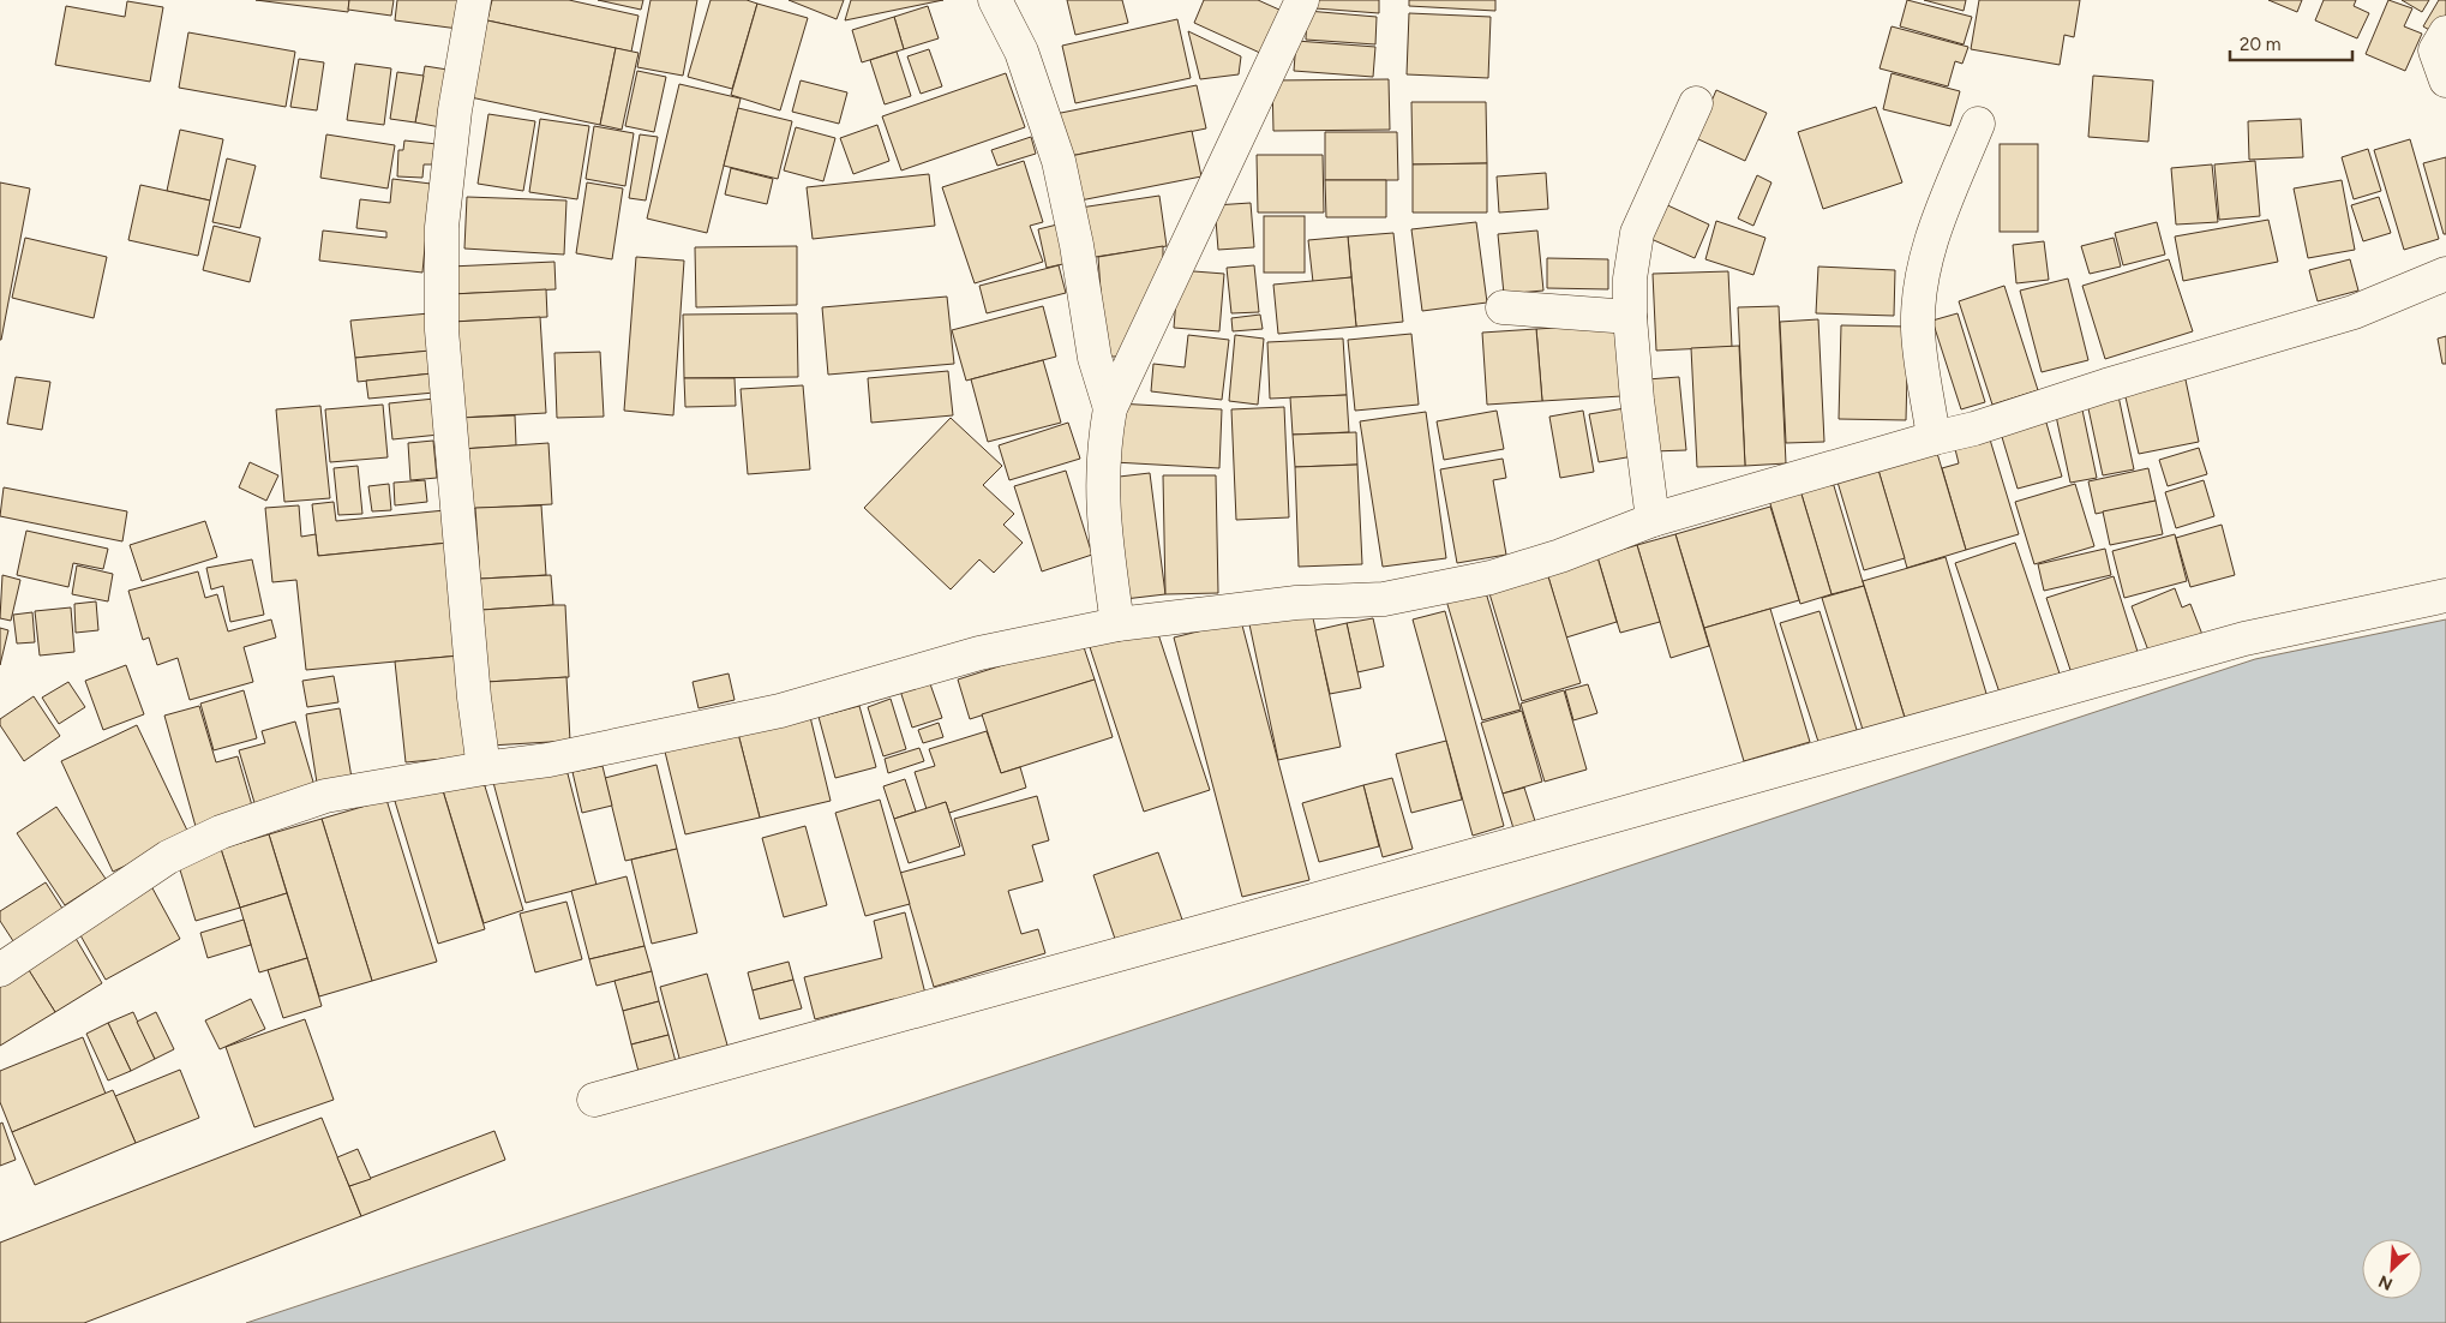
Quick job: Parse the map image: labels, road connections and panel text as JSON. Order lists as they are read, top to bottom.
{
  "scale_bar": "20 m",
  "north": "bottom left"
}
